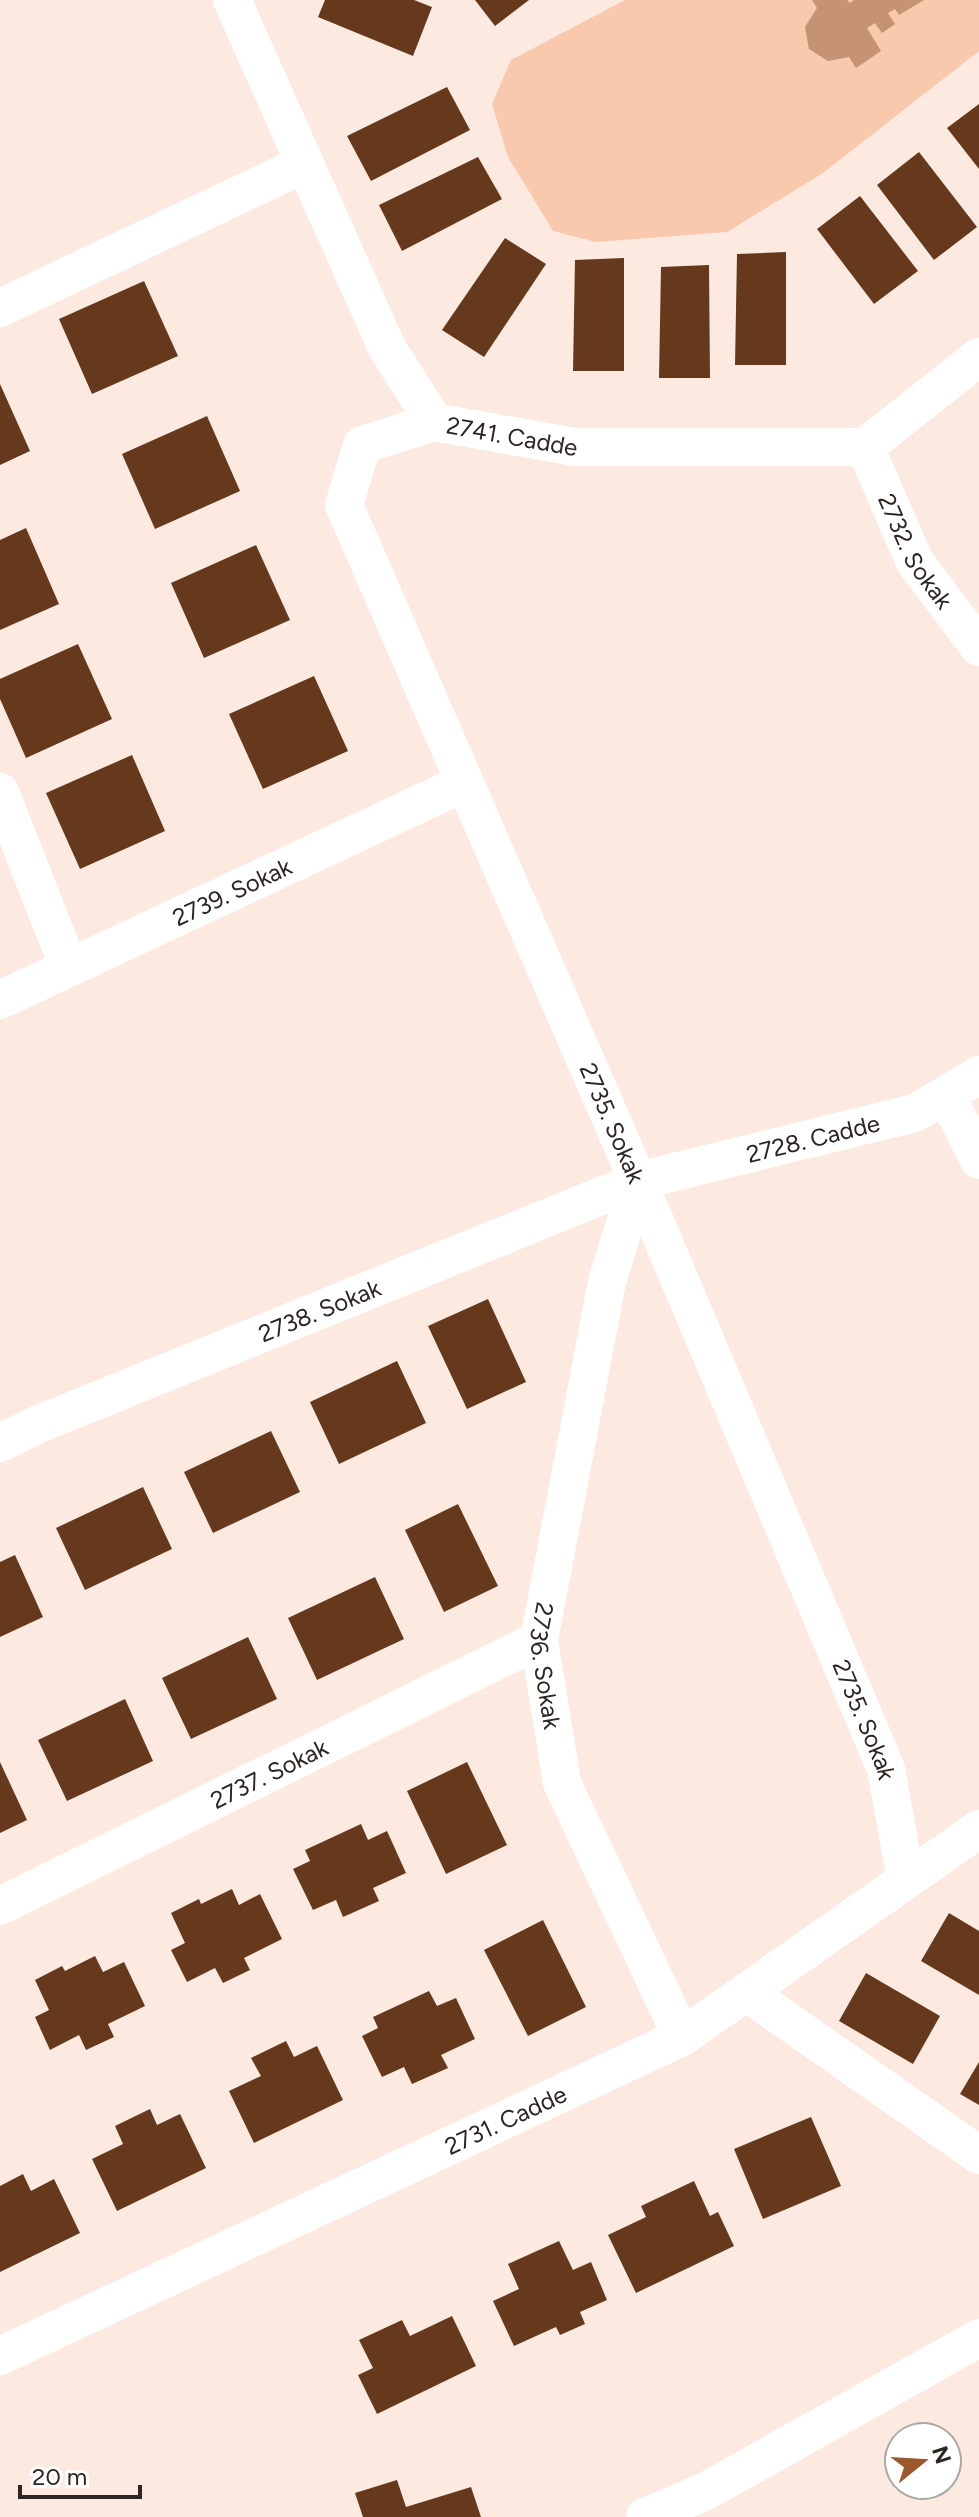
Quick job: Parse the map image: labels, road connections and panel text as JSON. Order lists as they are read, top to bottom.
{
  "streets": {
    "street": [
      "2741. Cadde",
      "2732. Sokak",
      "2739. Sokak",
      "2735. Sokak",
      "2728. Cadde",
      "2738. Sokak",
      "2736. Sokak",
      "2737. Sokak",
      "2731. Cadde"
    ]
  },
  "crossings": [
    ["2741. Cadde", "2732. Sokak"],
    ["2741. Cadde", "2735. Sokak"],
    ["2739. Sokak", "2735. Sokak"],
    ["2735. Sokak", "2728. Cadde"],
    ["2735. Sokak", "2738. Sokak"],
    ["2735. Sokak", "2736. Sokak"],
    ["2735. Sokak", "2731. Cadde"],
    ["2728. Cadde", "2738. Sokak"],
    ["2728. Cadde", "2736. Sokak"],
    ["2738. Sokak", "2736. Sokak"],
    ["2736. Sokak", "2737. Sokak"],
    ["2736. Sokak", "2731. Cadde"]
  ],
  "scale_bar": "20 m",
  "north": "right"
}
